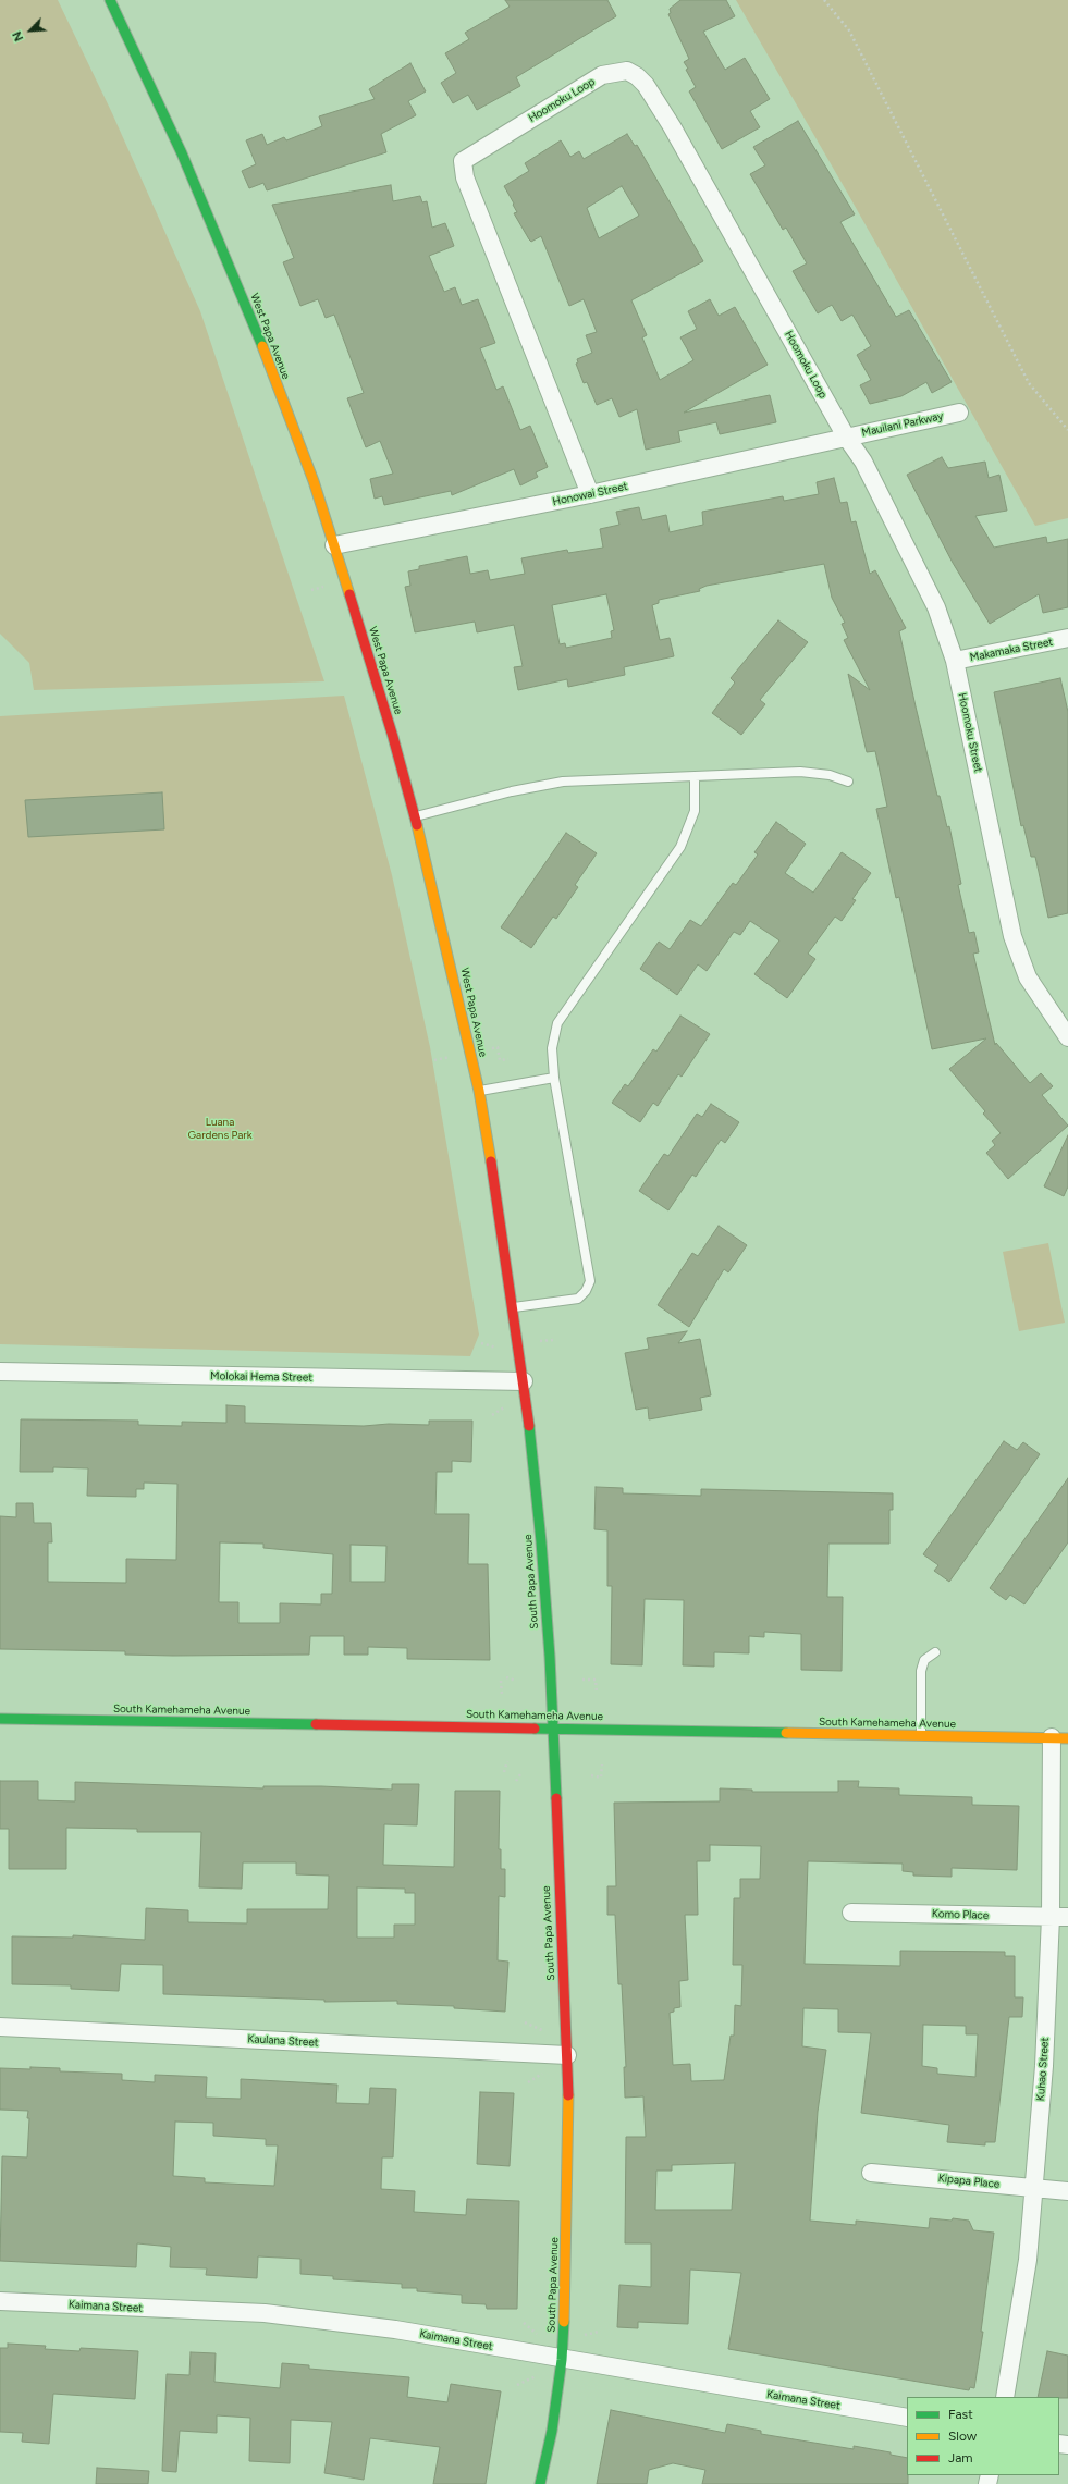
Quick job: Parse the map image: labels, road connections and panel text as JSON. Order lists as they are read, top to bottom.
{
  "streets": {
    "street": [
      "Hoomoku Loop",
      "West Papa Avenue",
      "Mauilani Parkway",
      "Honowai Street",
      "Makamaka Street",
      "Hoomoku Street",
      "Molokai Hema Street",
      "South Papa Avenue",
      "South Kamehameha Avenue",
      "Komo Place",
      "Kaulana Street",
      "Kuhao Street",
      "Kipapa Place",
      "Kaimana Street"
    ]
  },
  "crossings": [
    ["Hoomoku Loop", "Mauilani Parkway"],
    ["Hoomoku Loop", "Honowai Street"],
    ["Hoomoku Loop", "Hoomoku Street"],
    ["West Papa Avenue", "Honowai Street"],
    ["West Papa Avenue", "Molokai Hema Street"],
    ["West Papa Avenue", "South Papa Avenue"],
    ["Mauilani Parkway", "Honowai Street"],
    ["Mauilani Parkway", "Hoomoku Street"],
    ["Honowai Street", "Hoomoku Street"],
    ["Makamaka Street", "Hoomoku Street"],
    ["Molokai Hema Street", "South Papa Avenue"],
    ["South Papa Avenue", "South Kamehameha Avenue"],
    ["South Papa Avenue", "Kaulana Street"],
    ["South Papa Avenue", "Kaimana Street"],
    ["South Kamehameha Avenue", "Kuhao Street"],
    ["Komo Place", "Kuhao Street"],
    ["Kuhao Street", "Kipapa Place"]
  ],
  "parks": ["Luana Gardens Park"],
  "legend": ["Fast", "Slow", "Jam"],
  "north": "bottom left"
}
